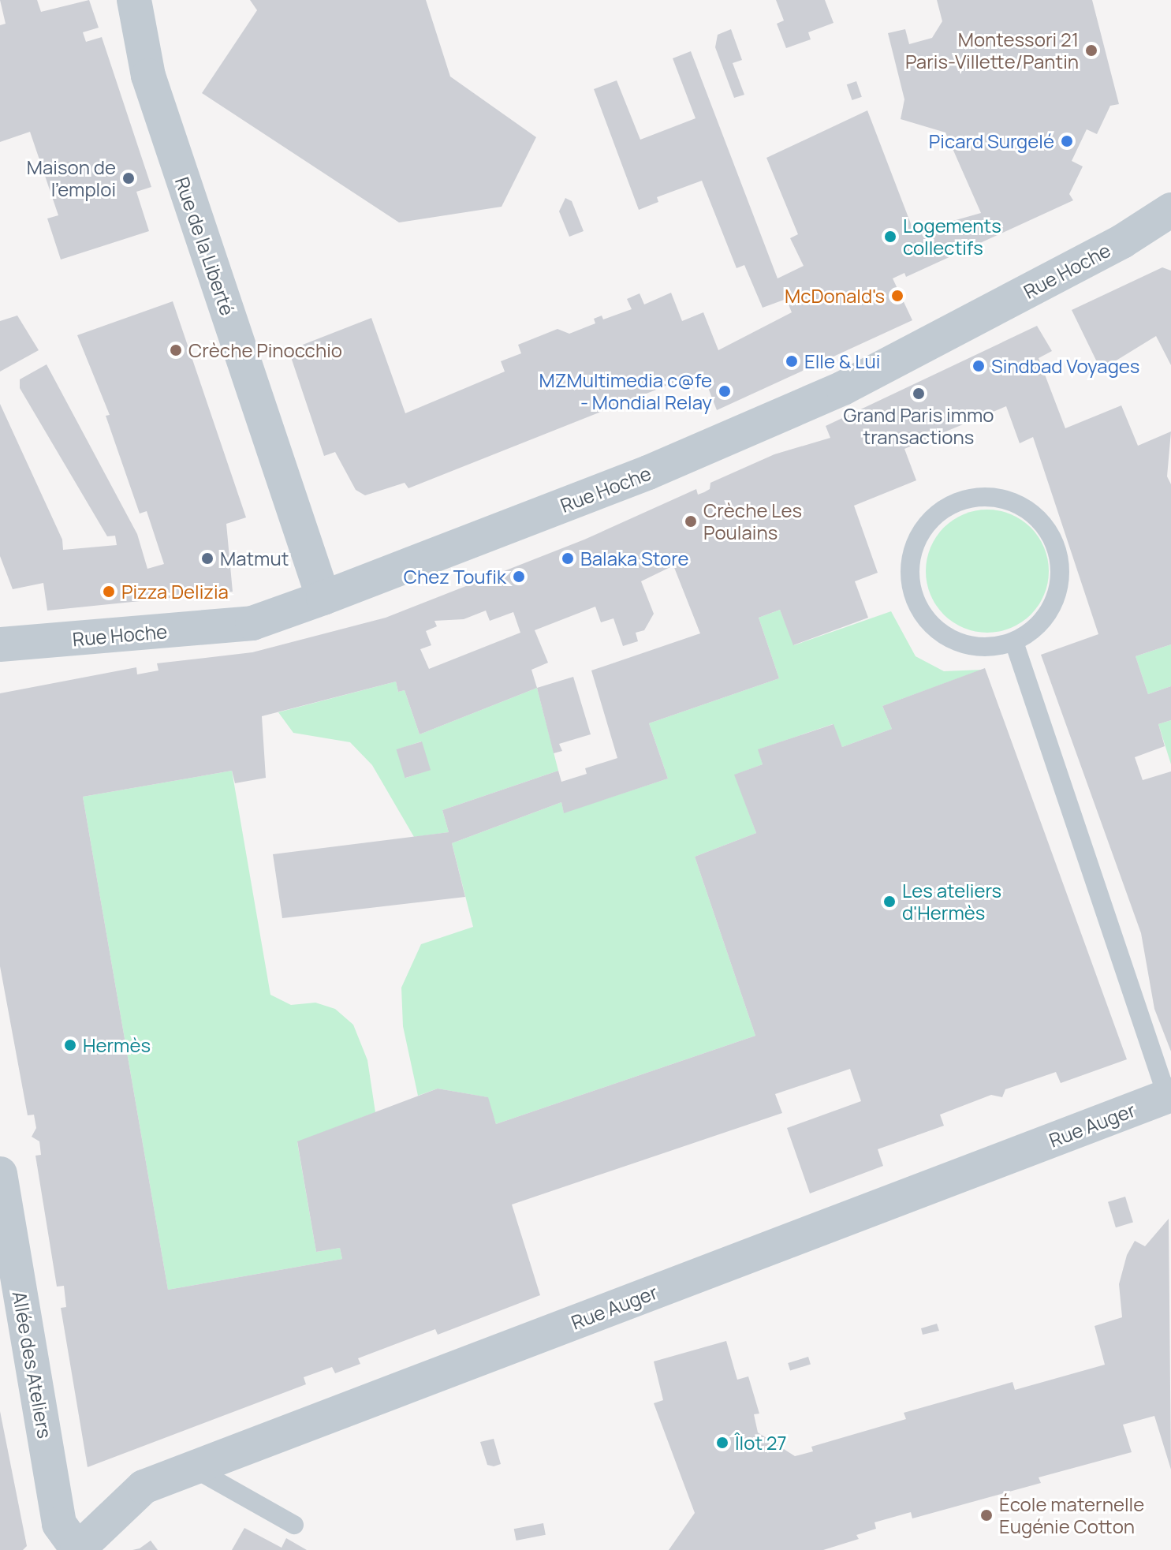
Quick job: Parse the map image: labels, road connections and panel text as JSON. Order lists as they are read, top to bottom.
{
  "streets": {
    "street": [
      "Rue de la Liberté",
      "Rue Hoche",
      "Rue Auger",
      "Allée des Ateliers"
    ]
  },
  "crossings": [
    ["Rue de la Liberté", "Rue Hoche"],
    ["Rue Auger", "Allée des Ateliers"]
  ],
  "places": [
    "Montessori 21 Paris-Villette/Pantin",
    "Picard Surgelé",
    "Maison de l'emploi",
    "Logements collectifs",
    "McDonald's",
    "Crèche Pinocchio",
    "Elle & Lui",
    "Sindbad Voyages",
    "MZMultimedia c@fe - Mondial Relay",
    "Grand Paris immo transactions",
    "Crèche Les Poulains",
    "Matmut",
    "Balaka Store",
    "Chez Toufik",
    "Pizza Delizia",
    "Les ateliers d'Hermès",
    "Hermès",
    "Îlot 27",
    "École maternelle Eugénie Cotton"
  ]
}
